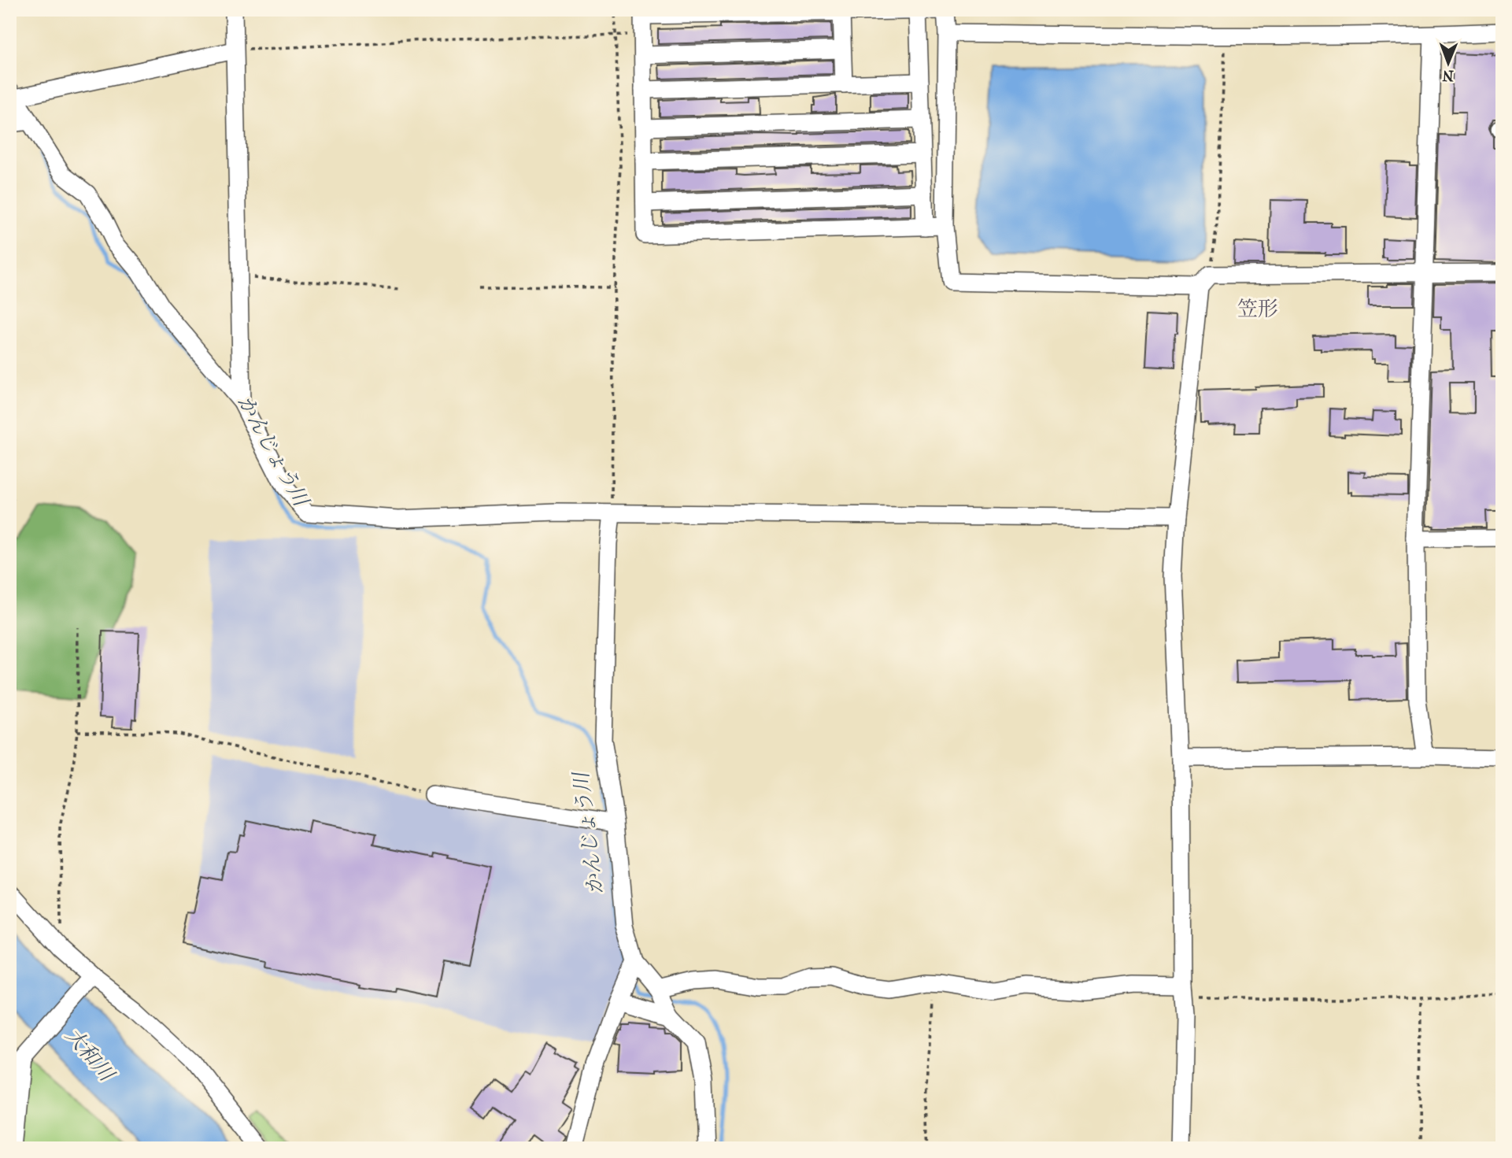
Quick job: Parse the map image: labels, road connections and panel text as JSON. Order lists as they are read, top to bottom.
{
  "districts": ["笠形"],
  "water": ["かんじょう川", "大和川"],
  "north": "bottom"
}
